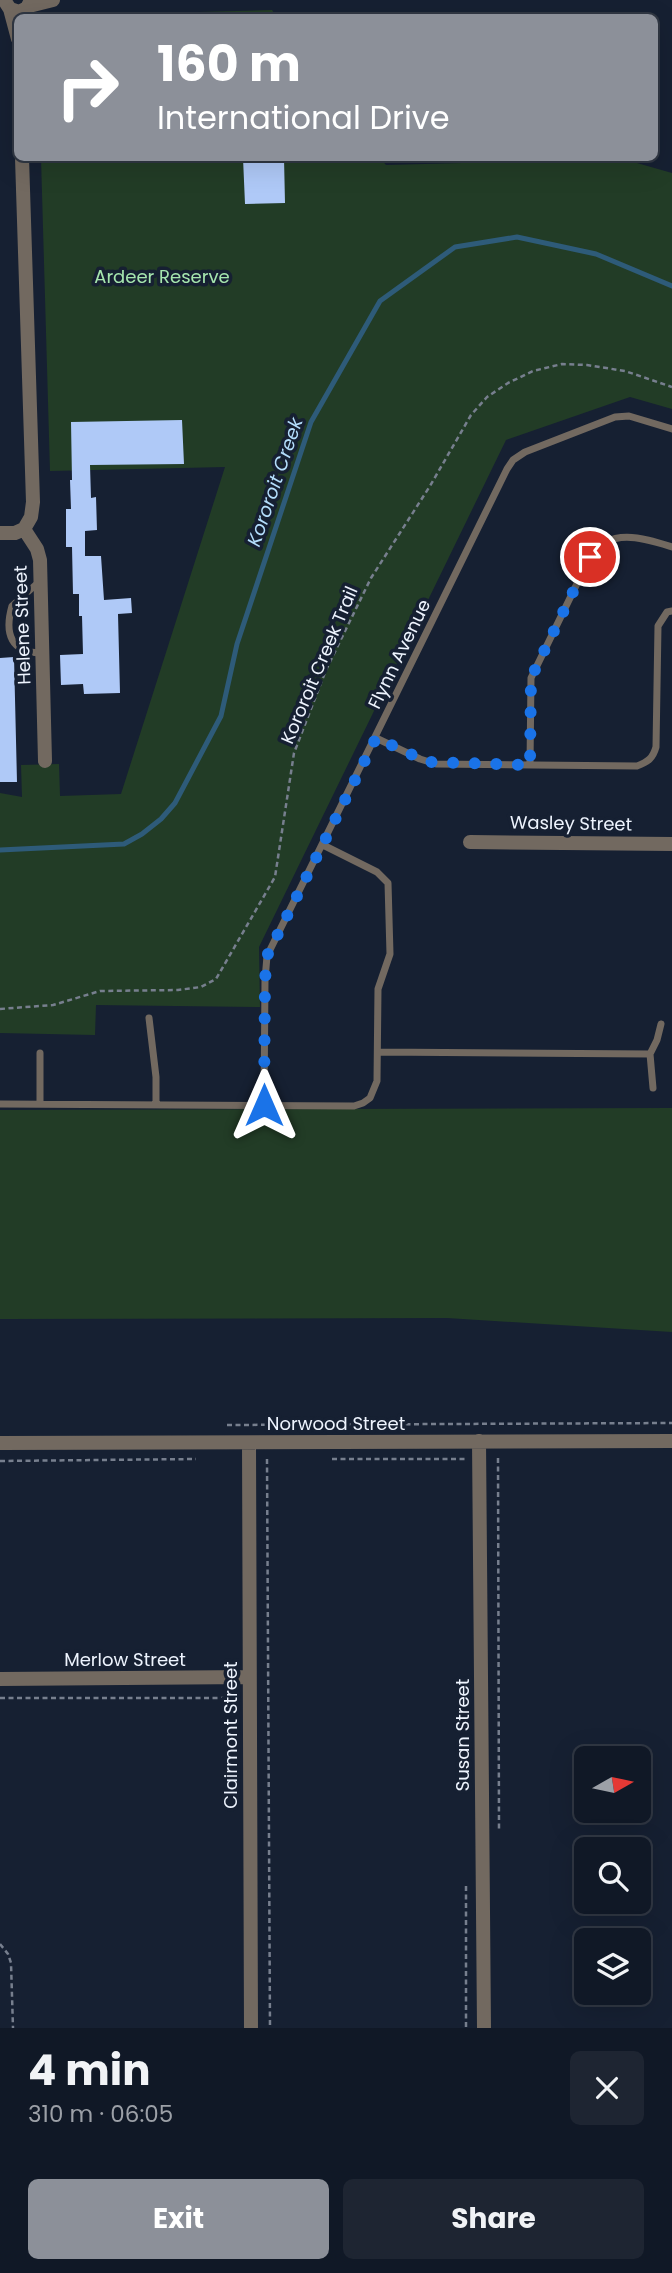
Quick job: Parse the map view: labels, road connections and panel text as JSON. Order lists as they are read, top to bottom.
{
  "streets": {
    "street": [
      "Helene Street",
      "Wasley Street",
      "Norwood Street",
      "Merlow Street",
      "Clairmont Street",
      "Susan Street"
    ],
    "lane": ["Flynn Avenue"],
    "path": ["Kororoit Creek Trail"]
  },
  "crossings": [
    ["Norwood Street", "Clairmont Street"],
    ["Norwood Street", "Susan Street"],
    ["Merlow Street", "Clairmont Street"]
  ],
  "water": ["Kororoit Creek"],
  "parks": ["Ardeer Reserve"],
  "north": "right",
  "page": {
    "turn": ["160 m", "International Drive"],
    "heading": ["4 min", "310 m · 06:05"],
    "buttons": ["Exit", "Share"]
  }
}
